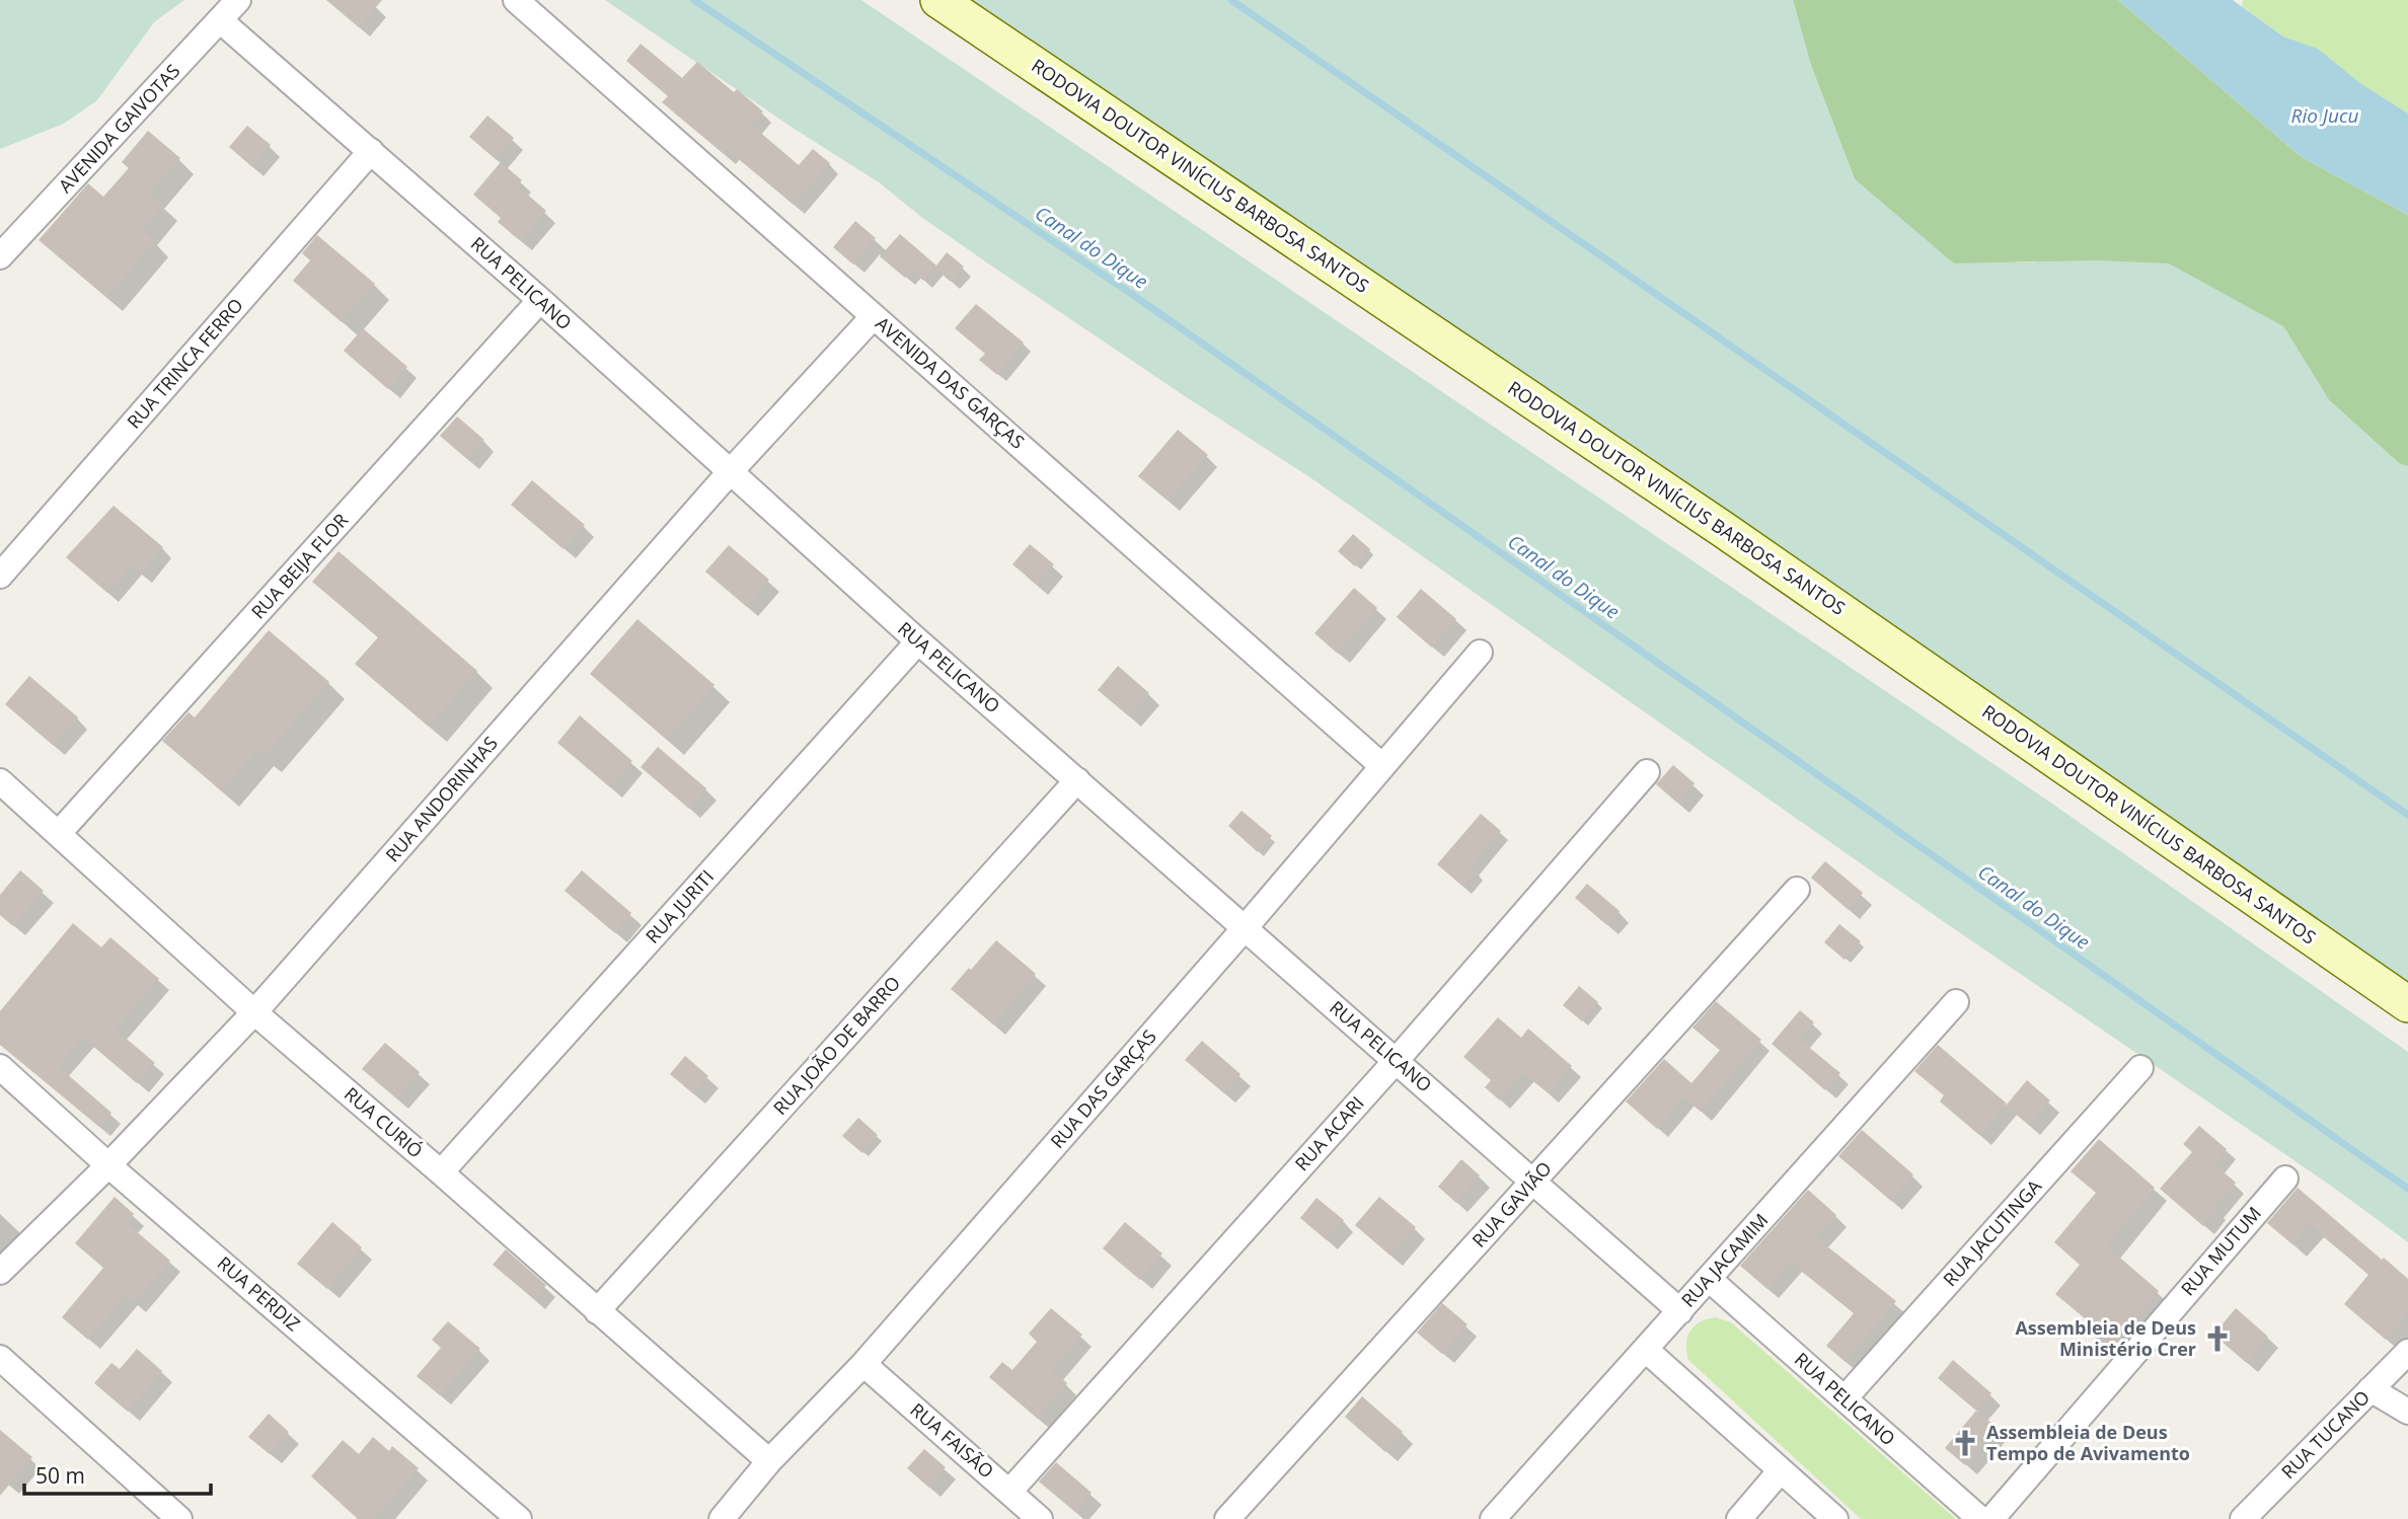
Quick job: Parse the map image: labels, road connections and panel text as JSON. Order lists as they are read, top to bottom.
{
  "streets": {
    "main road": ["RODOVIA DOUTOR VINÍCIUS BARBOSA SANTOS"],
    "street": [
      "AVENIDA GAIVOTAS",
      "RUA PELICANO",
      "RUA TRINCA FERRO",
      "AVENIDA DAS GARÇAS",
      "RUA BEIJA FLOR",
      "RUA ANDORINHAS",
      "RUA JURITI",
      "RUA JOÃO DE BARRO",
      "RUA DAS GARÇAS",
      "RUA CURIÓ",
      "RUA ACARI",
      "RUA GAVIÃO",
      "RUA JACUTINGA",
      "RUA MUTUM",
      "RUA JACAMIM",
      "RUA PERDIZ",
      "RUA TUCANO",
      "RUA FAISÃO"
    ]
  },
  "crossings": [
    ["AVENIDA GAIVOTAS", "RUA PELICANO"],
    ["RUA PELICANO", "RUA TRINCA FERRO"],
    ["RUA PELICANO", "RUA BEIJA FLOR"],
    ["RUA PELICANO", "RUA ANDORINHAS"],
    ["RUA PELICANO", "RUA JURITI"],
    ["RUA PELICANO", "RUA JOÃO DE BARRO"],
    ["RUA PELICANO", "RUA DAS GARÇAS"],
    ["RUA PELICANO", "RUA ACARI"],
    ["RUA PELICANO", "RUA GAVIÃO"],
    ["RUA PELICANO", "RUA JACUTINGA"],
    ["RUA PELICANO", "RUA JACAMIM"],
    ["AVENIDA DAS GARÇAS", "RUA ANDORINHAS"],
    ["AVENIDA DAS GARÇAS", "RUA DAS GARÇAS"],
    ["RUA BEIJA FLOR", "RUA CURIÓ"],
    ["RUA ANDORINHAS", "RUA CURIÓ"],
    ["RUA ANDORINHAS", "RUA PERDIZ"],
    ["RUA JURITI", "RUA CURIÓ"],
    ["RUA JOÃO DE BARRO", "RUA CURIÓ"],
    ["RUA DAS GARÇAS", "RUA CURIÓ"],
    ["RUA DAS GARÇAS", "RUA FAISÃO"],
    ["RUA ACARI", "RUA FAISÃO"]
  ],
  "water": ["Rio Jucu", "Canal do Dique"],
  "places": {
    "church": ["Assembleia de Deus Ministério Crer", "Assembleia de Deus Tempo de Avivamento"]
  },
  "scale_bar": "50 m"
}
